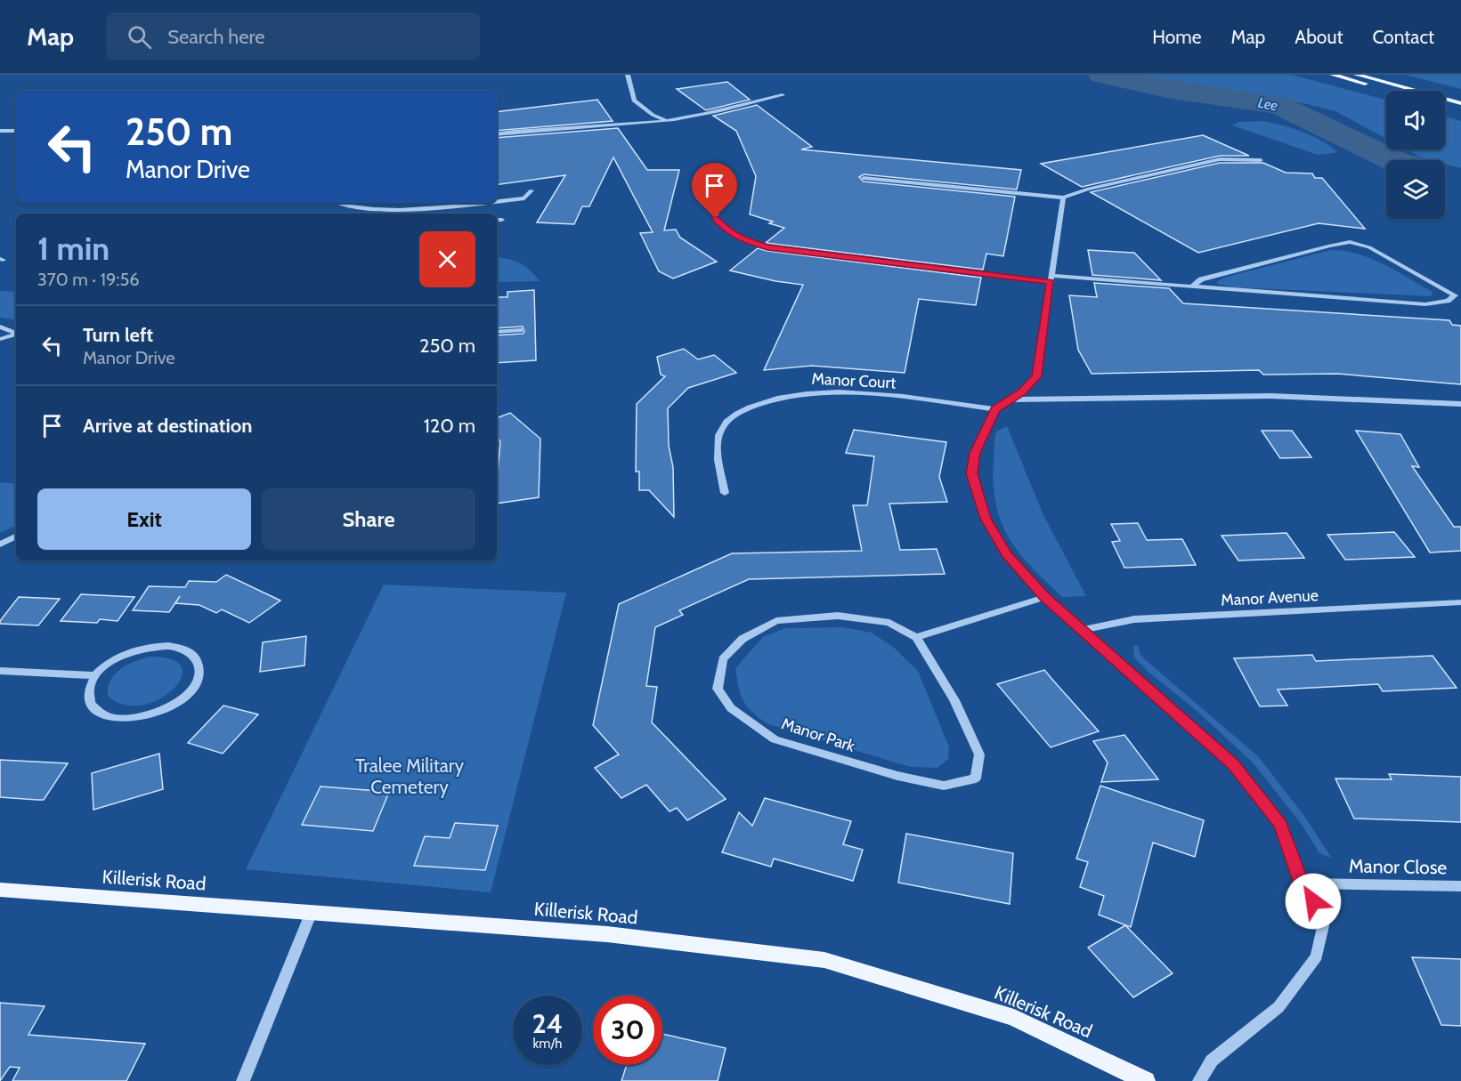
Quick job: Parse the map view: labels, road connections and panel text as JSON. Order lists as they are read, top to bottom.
{
  "streets": {
    "main road": ["Killerisk Road"],
    "street": [
      "Manor Court",
      "Manor Avenue",
      "Manor Park",
      "Manor Close"
    ]
  },
  "water": ["Lee"],
  "parks": ["Tralee Military Cemetery"],
  "page": {
    "header": "Map",
    "search": "Search here",
    "nav": [
      "Home",
      "Map",
      "About",
      "Contact"
    ],
    "turn": ["250 m", "Manor Drive"],
    "heading": ["1 min", "370 m · 19:56"],
    "list": [
      {
        "name": "Turn left",
        "note": "Manor Drive",
        "value": "250 m"
      },
      {
        "name": "Arrive at destination",
        "value": "120 m"
      }
    ],
    "buttons": ["Exit", "Share"],
    "speed": "24 km/h",
    "limit": "30"
  }
}
